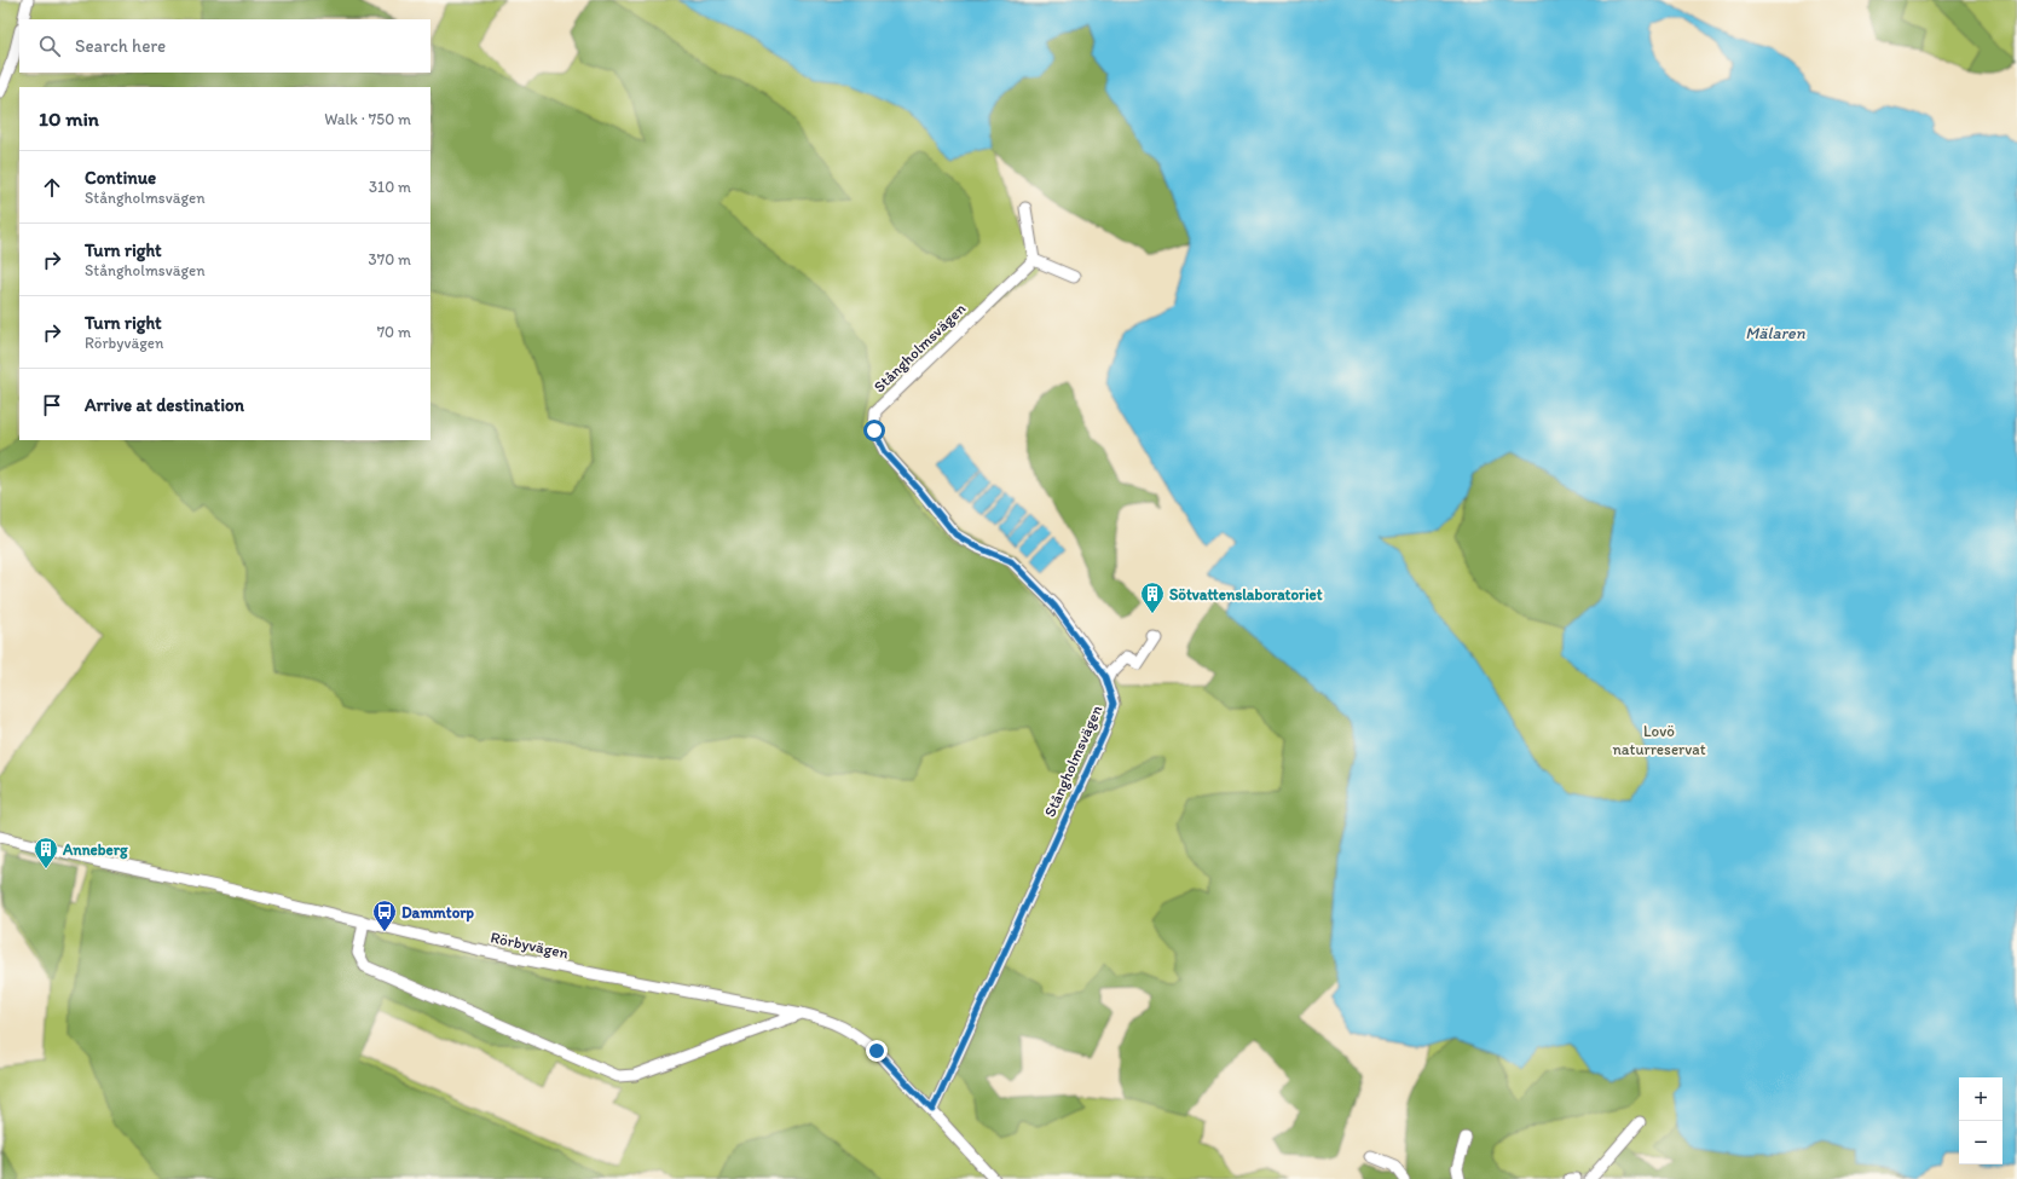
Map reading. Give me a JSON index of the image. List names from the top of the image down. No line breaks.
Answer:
{"streets":{"street":["Stångholmsvägen","Rörbyvägen"]},"crossings":[["Stångholmsvägen","Rörbyvägen"]],"water":["Mälaren"],"parks":["Lovö naturreservat"],"places":{"building":["Sötvattenslaboratoriet","Anneberg"],"bus stop":["Dammtorp"]},"page":{"search":"Search here","heading":["10 min","Walk · 750 m"],"list":[["Continue","Stångholmsvägen","310 m"],["Turn right","Stångholmsvägen","370 m"],["Turn right","Rörbyvägen","70 m"],"Arrive at destination"],"map_buttons":["+","−"]}}
